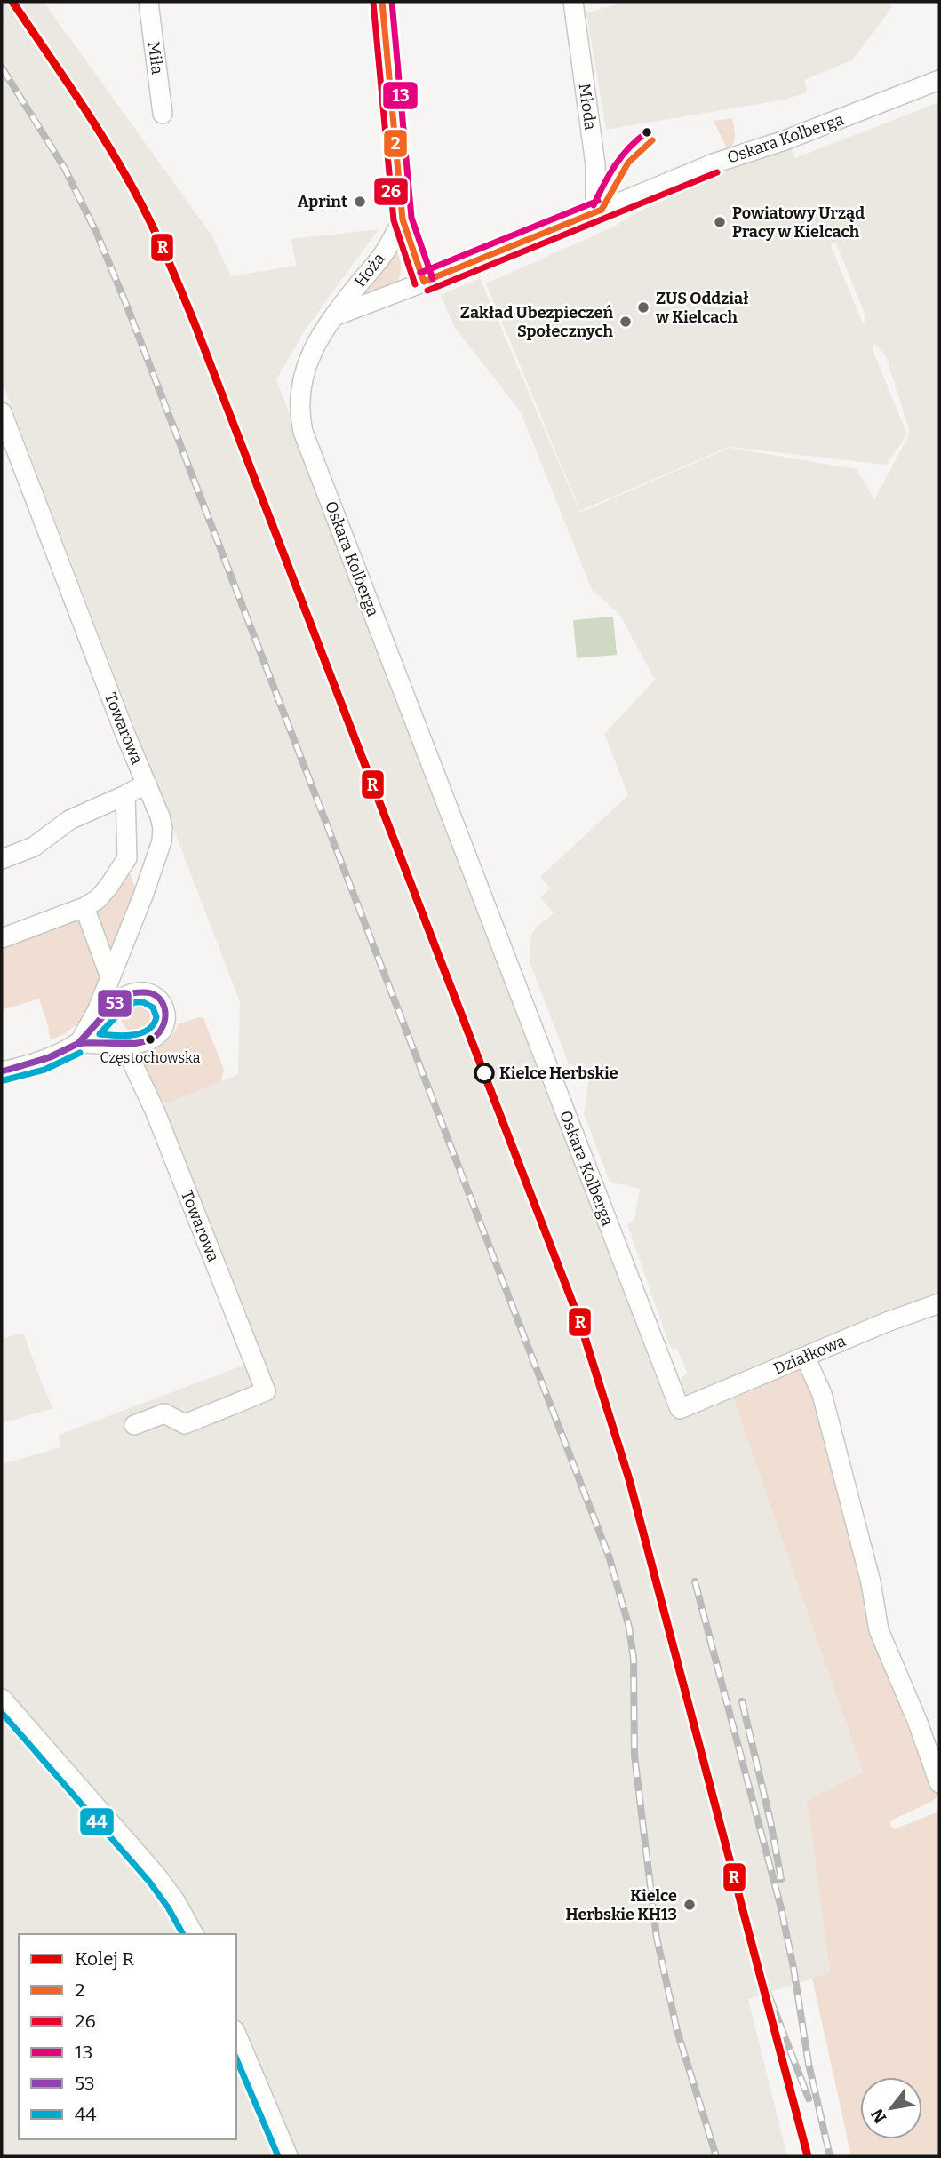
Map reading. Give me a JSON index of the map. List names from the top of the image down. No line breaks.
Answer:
{"streets":{"street":["Miła","Młoda","Oskara Kolberga","Hoża","Towarowa","Działkowa"]},"crossings":[["Młoda","Oskara Kolberga"],["Oskara Kolberga","Hoża"],["Oskara Kolberga","Działkowa"]],"places":["Aprint","Powiatowy Urząd Pracy w Kielcach","ZUS Oddział w Kielcach","Zakład Ubezpieczeń Społecznych","Częstochowska","Kielce Herbskie","Kielce Herbskie KH13"],"lines":["rail line R","transit line 2","transit line 13","transit line 26","transit line 53","transit line 44"],"legend":["Kolej R","2","26","13","53","44"],"north":"bottom left"}
